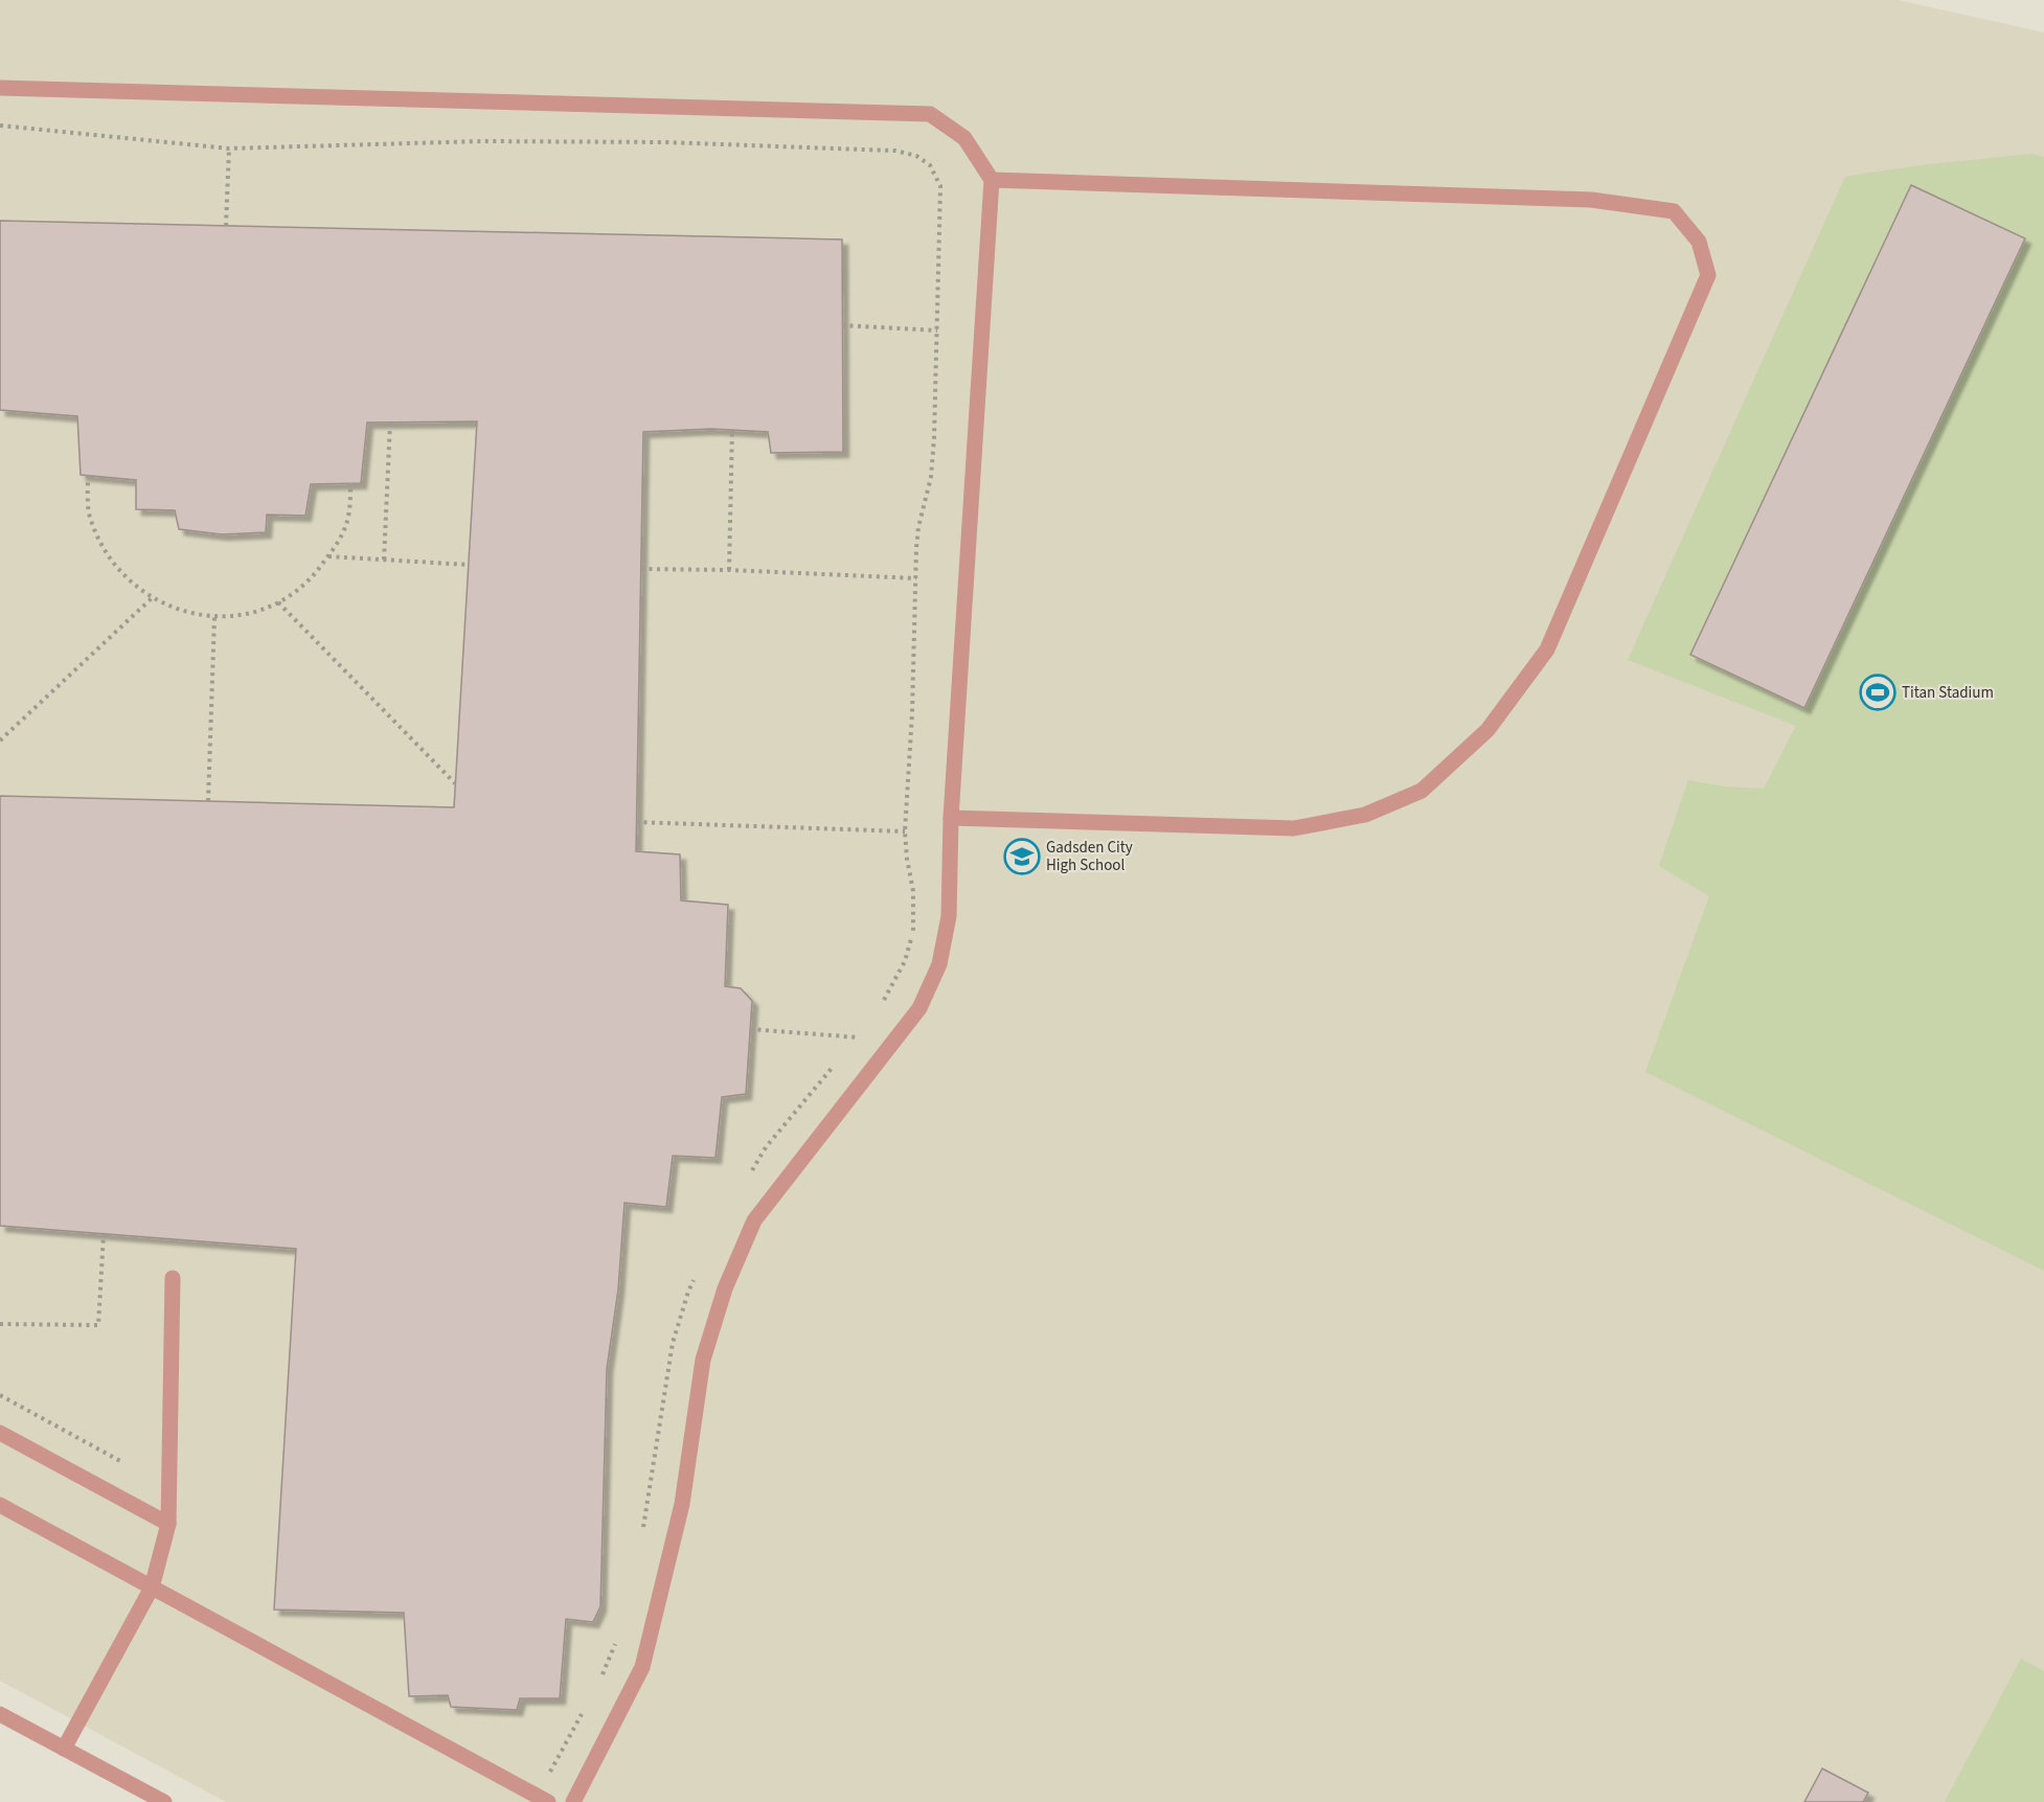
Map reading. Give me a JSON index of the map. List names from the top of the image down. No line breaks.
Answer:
{"places":{"sports":["Titan Stadium"],"school or university":["Gadsden City High School"]}}
